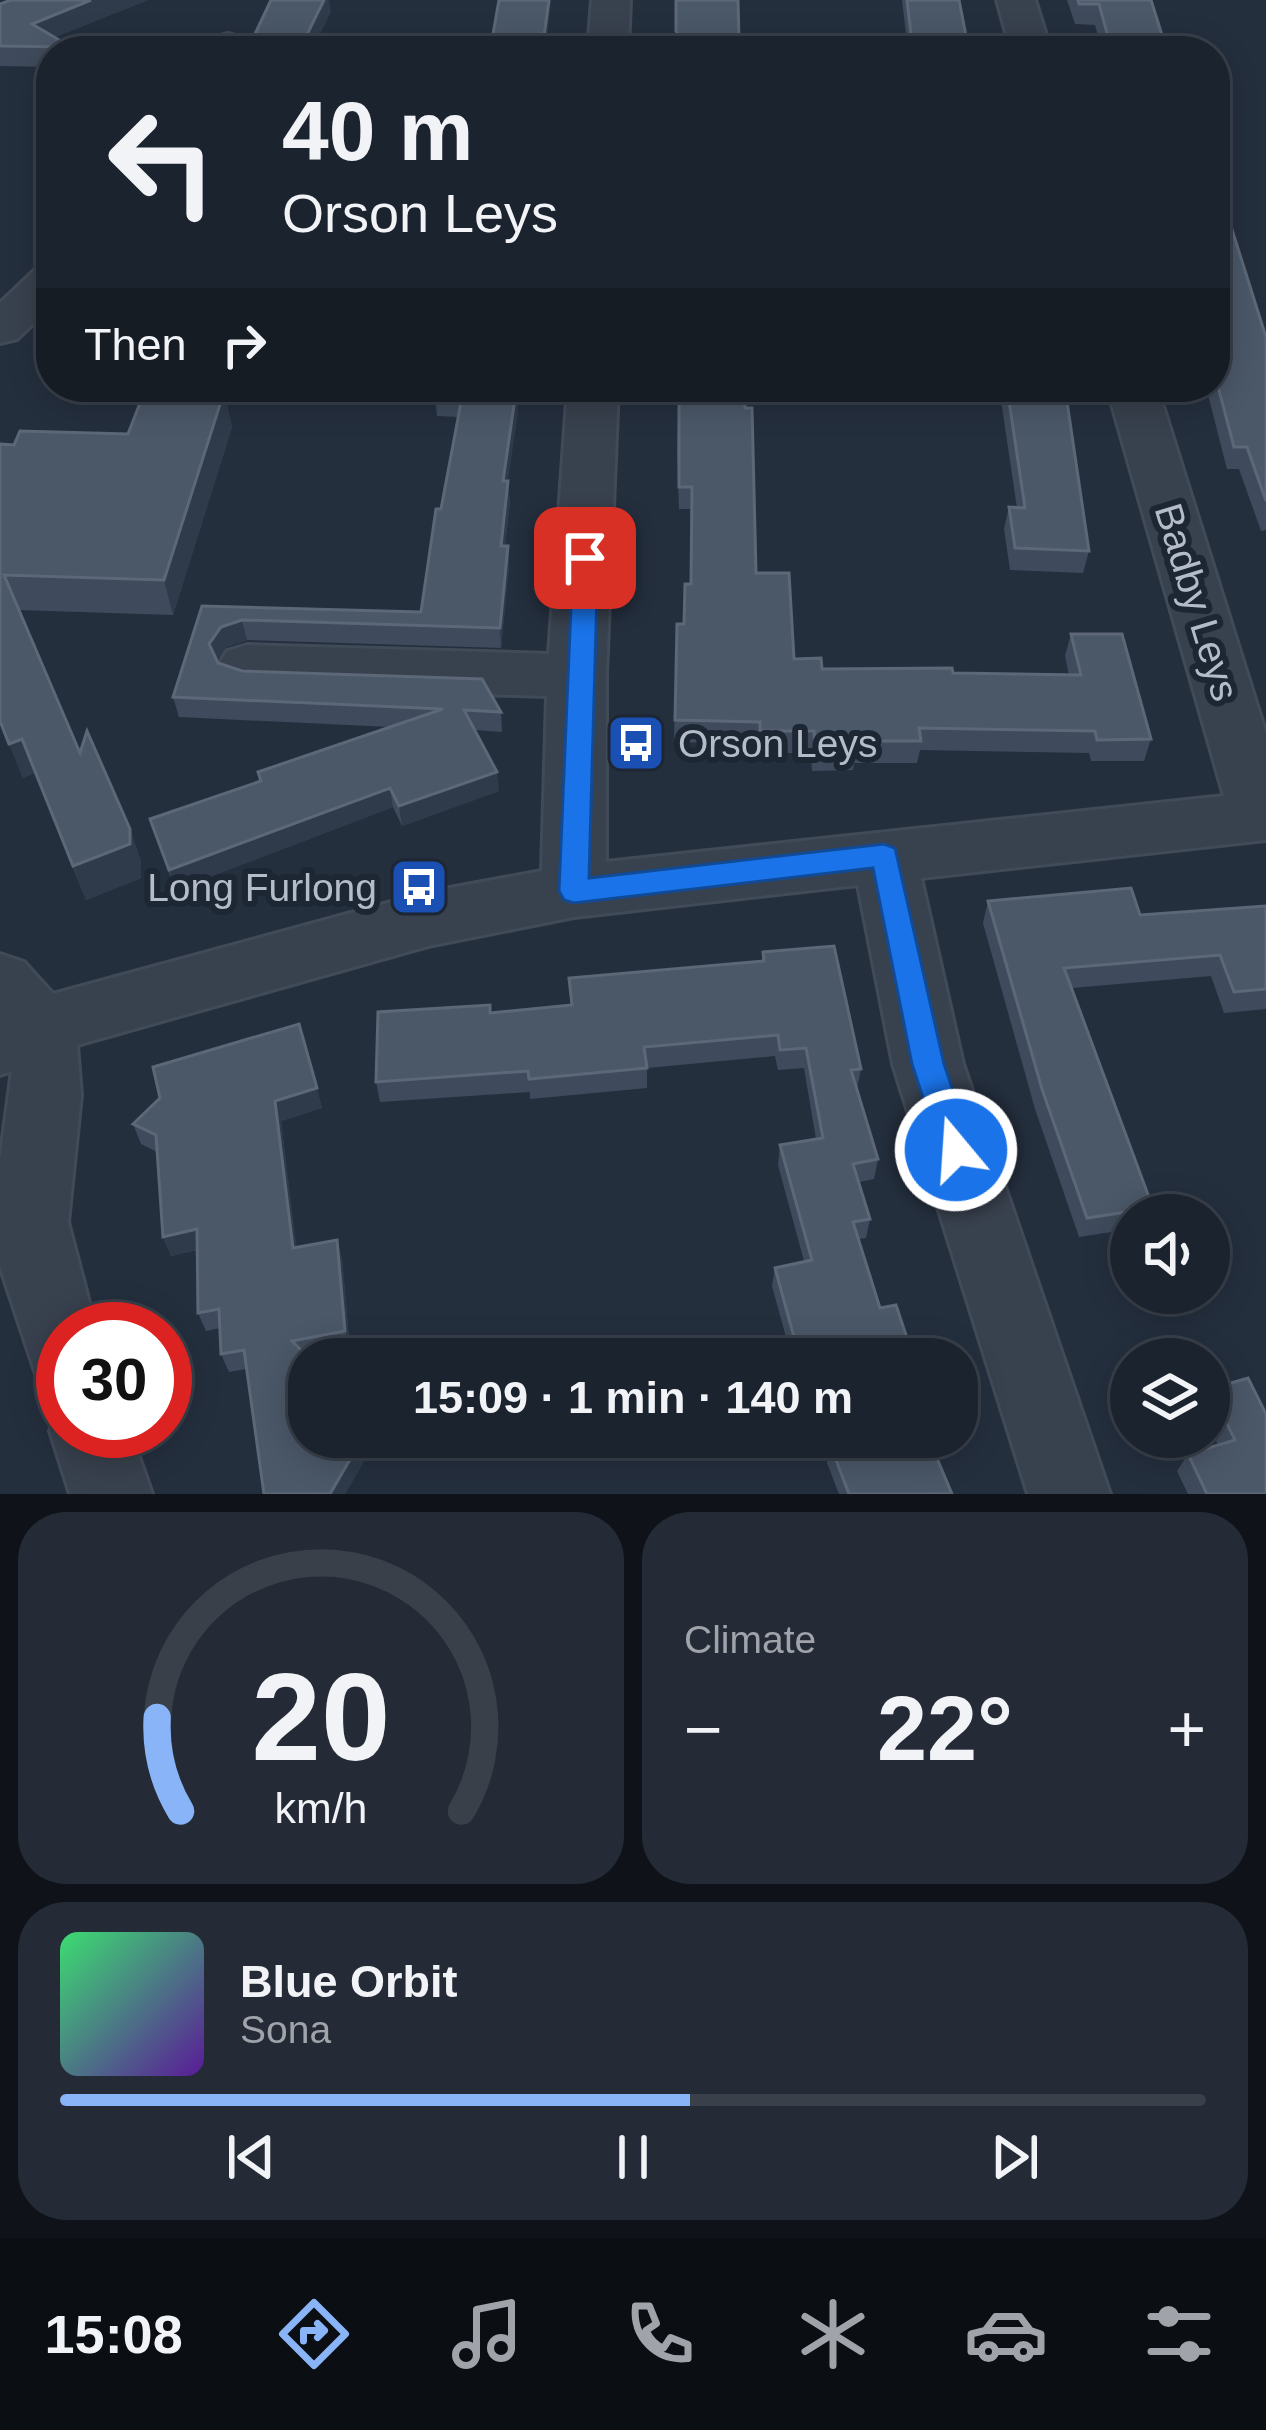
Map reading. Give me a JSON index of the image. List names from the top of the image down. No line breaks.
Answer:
{"streets":{"street":["Badby Leys"]},"places":{"bus stop":["Orson Leys","Long Furlong"]},"page":{"turn":["40 m","Orson Leys"],"then":"Then","limit":"30","trip":"15:09 · 1 min · 140 m","tile":"Climate","heat":["−","22°","+"],"song":["Blue Orbit","Sona"],"tabs":"15:08","gauge":["20","km/h"]}}
